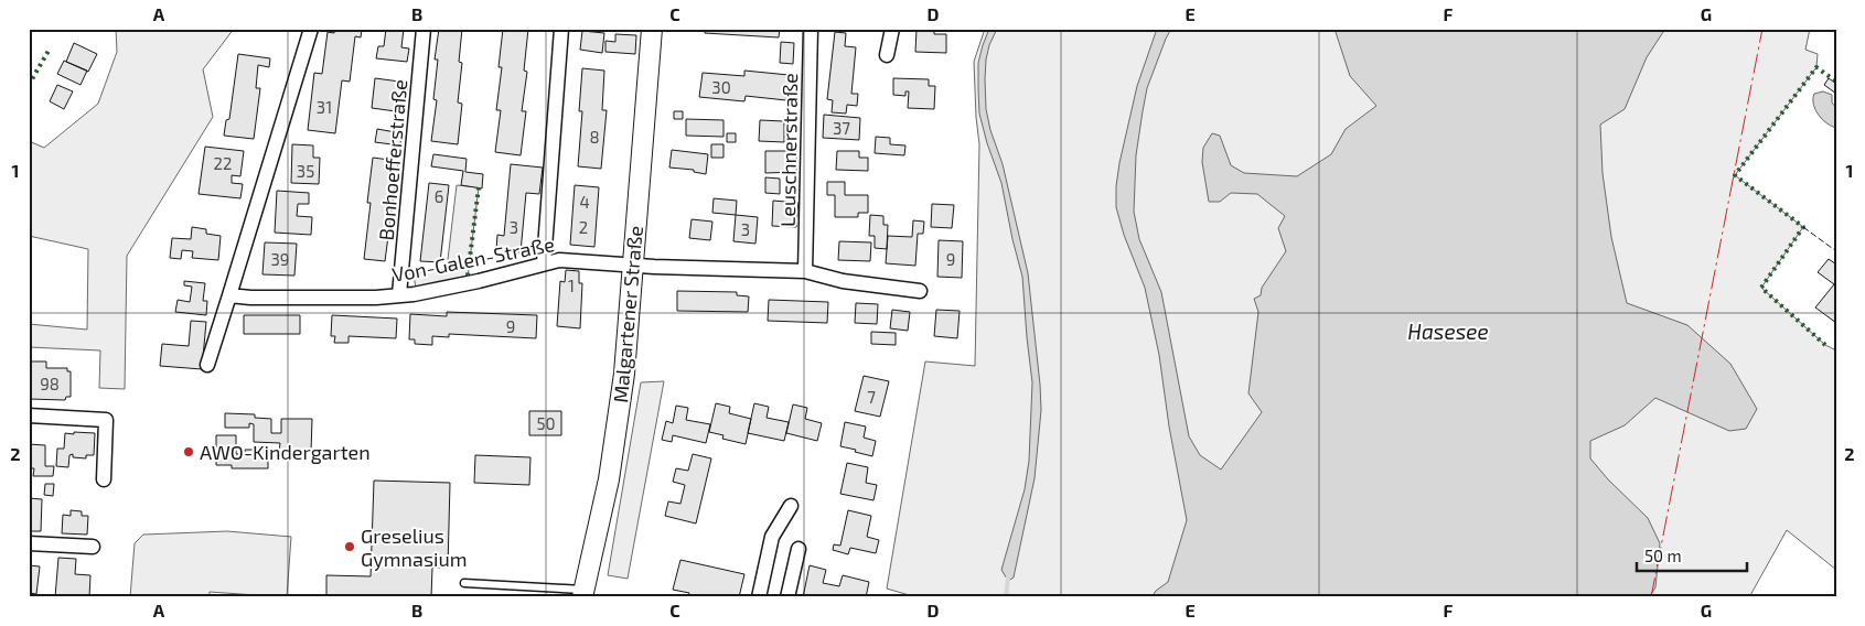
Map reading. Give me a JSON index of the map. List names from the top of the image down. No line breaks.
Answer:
{"streets":{"street":["Leuschnerstraße","Bonhoefferstraße","Von-Galen-Straße","Malgartener Straße"]},"crossings":[["Leuschnerstraße","Von-Galen-Straße"],["Bonhoefferstraße","Von-Galen-Straße"],["Von-Galen-Straße","Malgartener Straße"]],"water":["Hasesee"],"places":["AWO-Kindergarten","Greselius Gymnasium"],"house_numbers":["30","31","37","8","22","35","6","4","3","2","3","39","9","1","9","98","7","50"],"scale_bar":"50 m","grid":{"columns":["A","B","C","D","E","F","G"],"rows":["1","2"]}}
